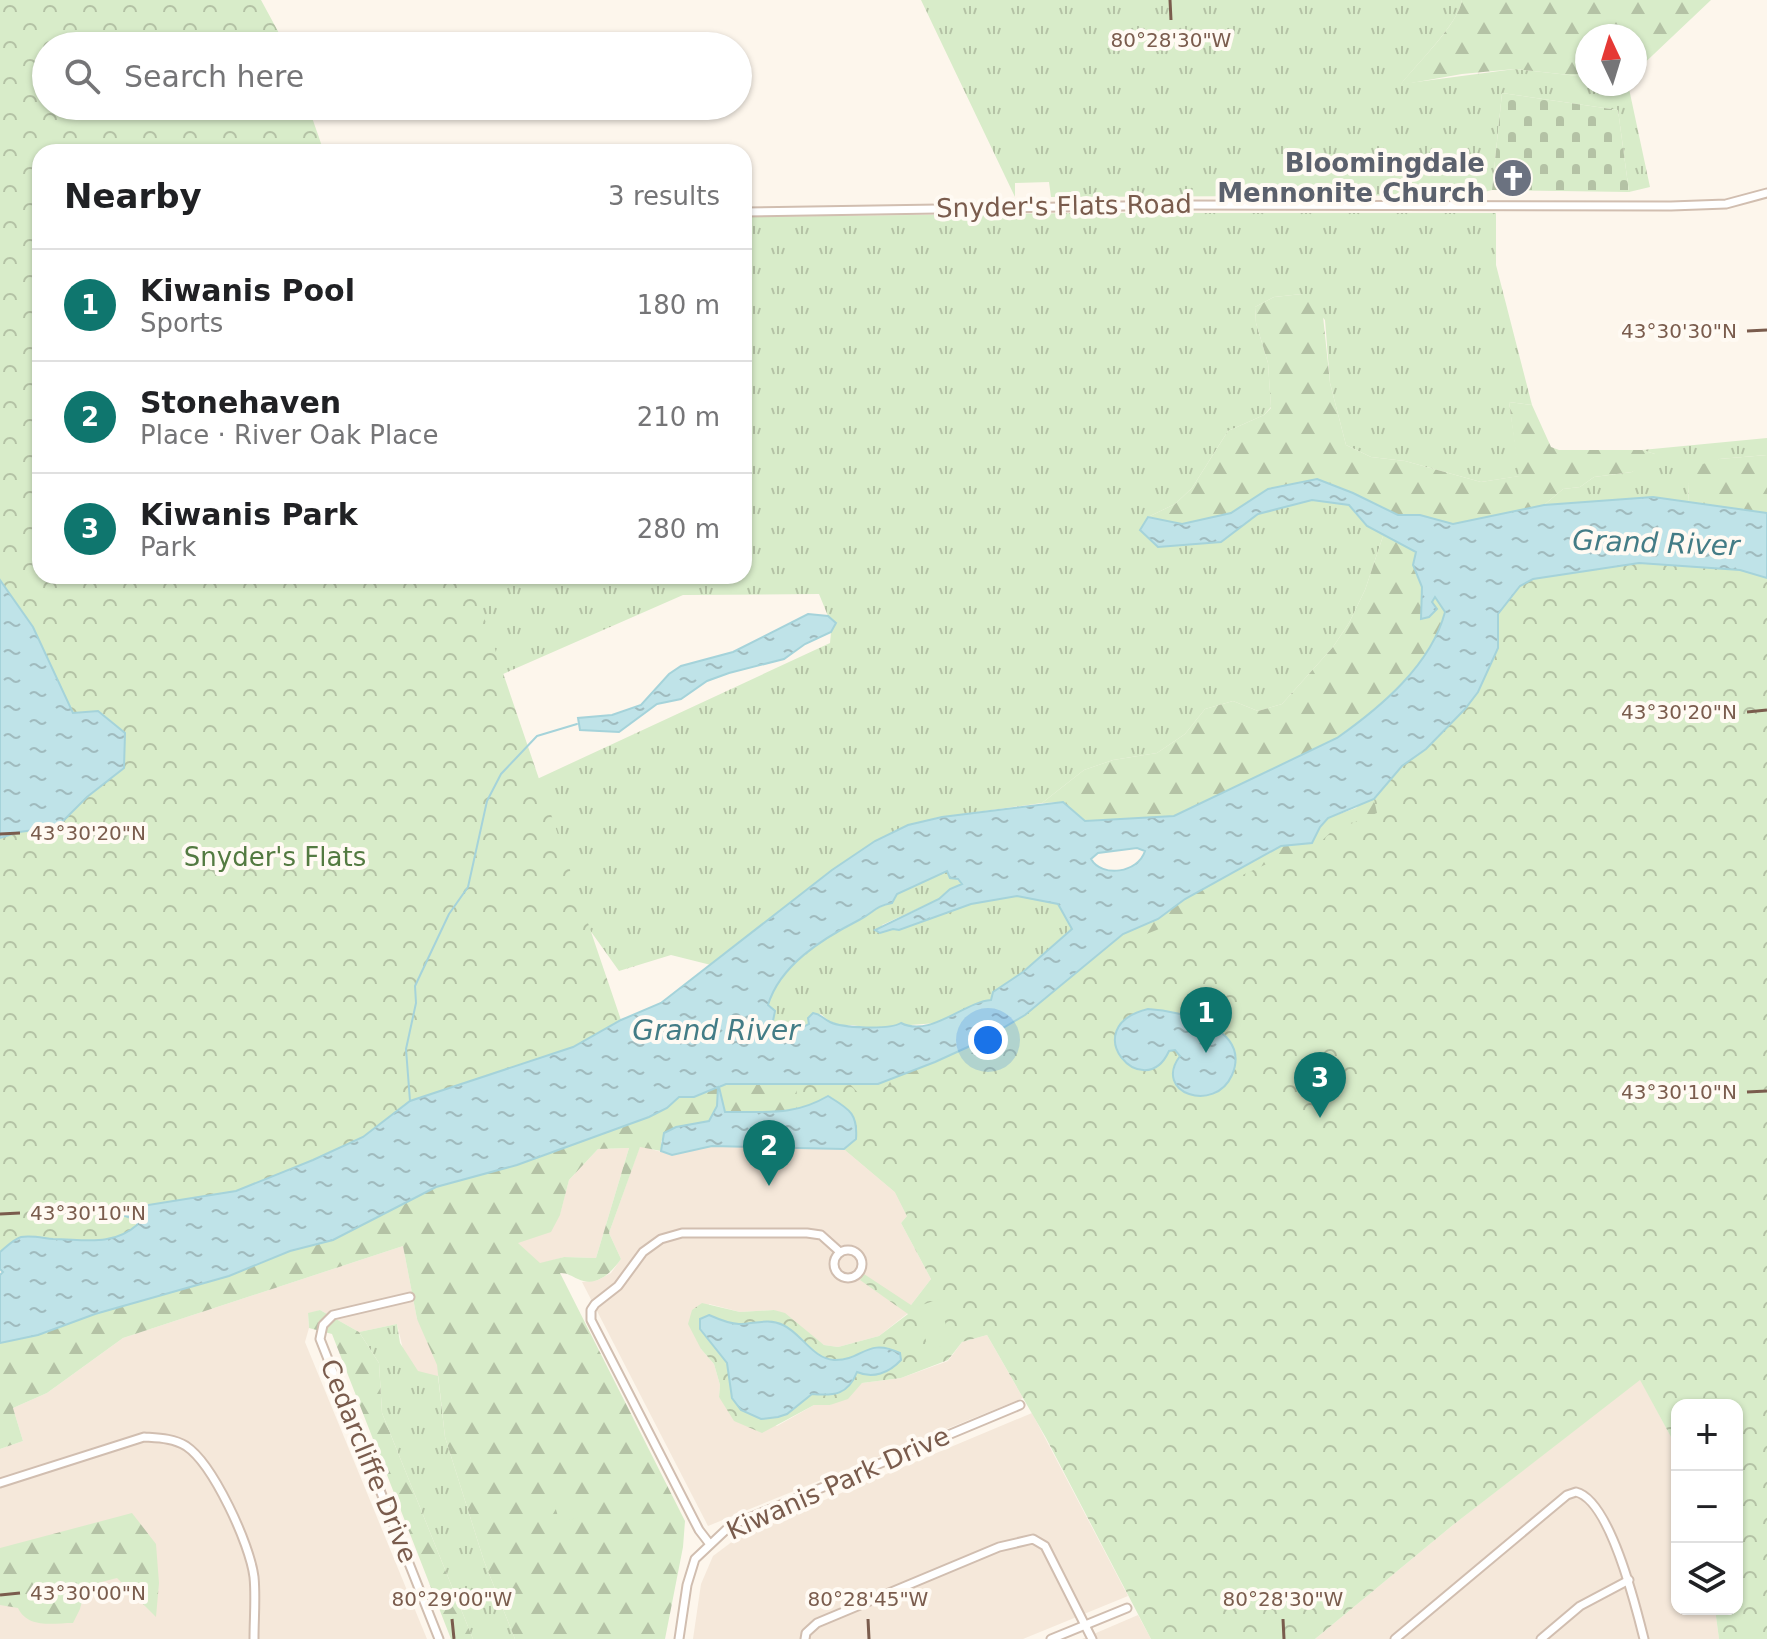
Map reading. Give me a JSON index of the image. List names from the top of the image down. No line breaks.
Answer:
{"streets":{"street":["Snyder's Flats Road","Cedarcliffe Drive","Kiwanis Park Drive"]},"water":["Grand River"],"parks":["Snyder's Flats"],"places":{"church":["Bloomingdale Mennonite Church"]},"north":"top","page":{"search":"Search here","heading":["Nearby","3 results"],"list":[{"mark":"1","name":"Kiwanis Pool","note":"Sports","value":"180 m"},{"mark":"2","name":"Stonehaven","note":"Place · River Oak Place","value":"210 m"},{"mark":"3","name":"Kiwanis Park","note":"Park","value":"280 m"}],"pins":["1","3","2"],"map_buttons":["+","−"]},"coordinates":["80°28'30\"W","43°30'30\"N","43°30'20\"N","43°30'10\"N","43°30'00\"N","80°29'00\"W","80°28'45\"W"]}
